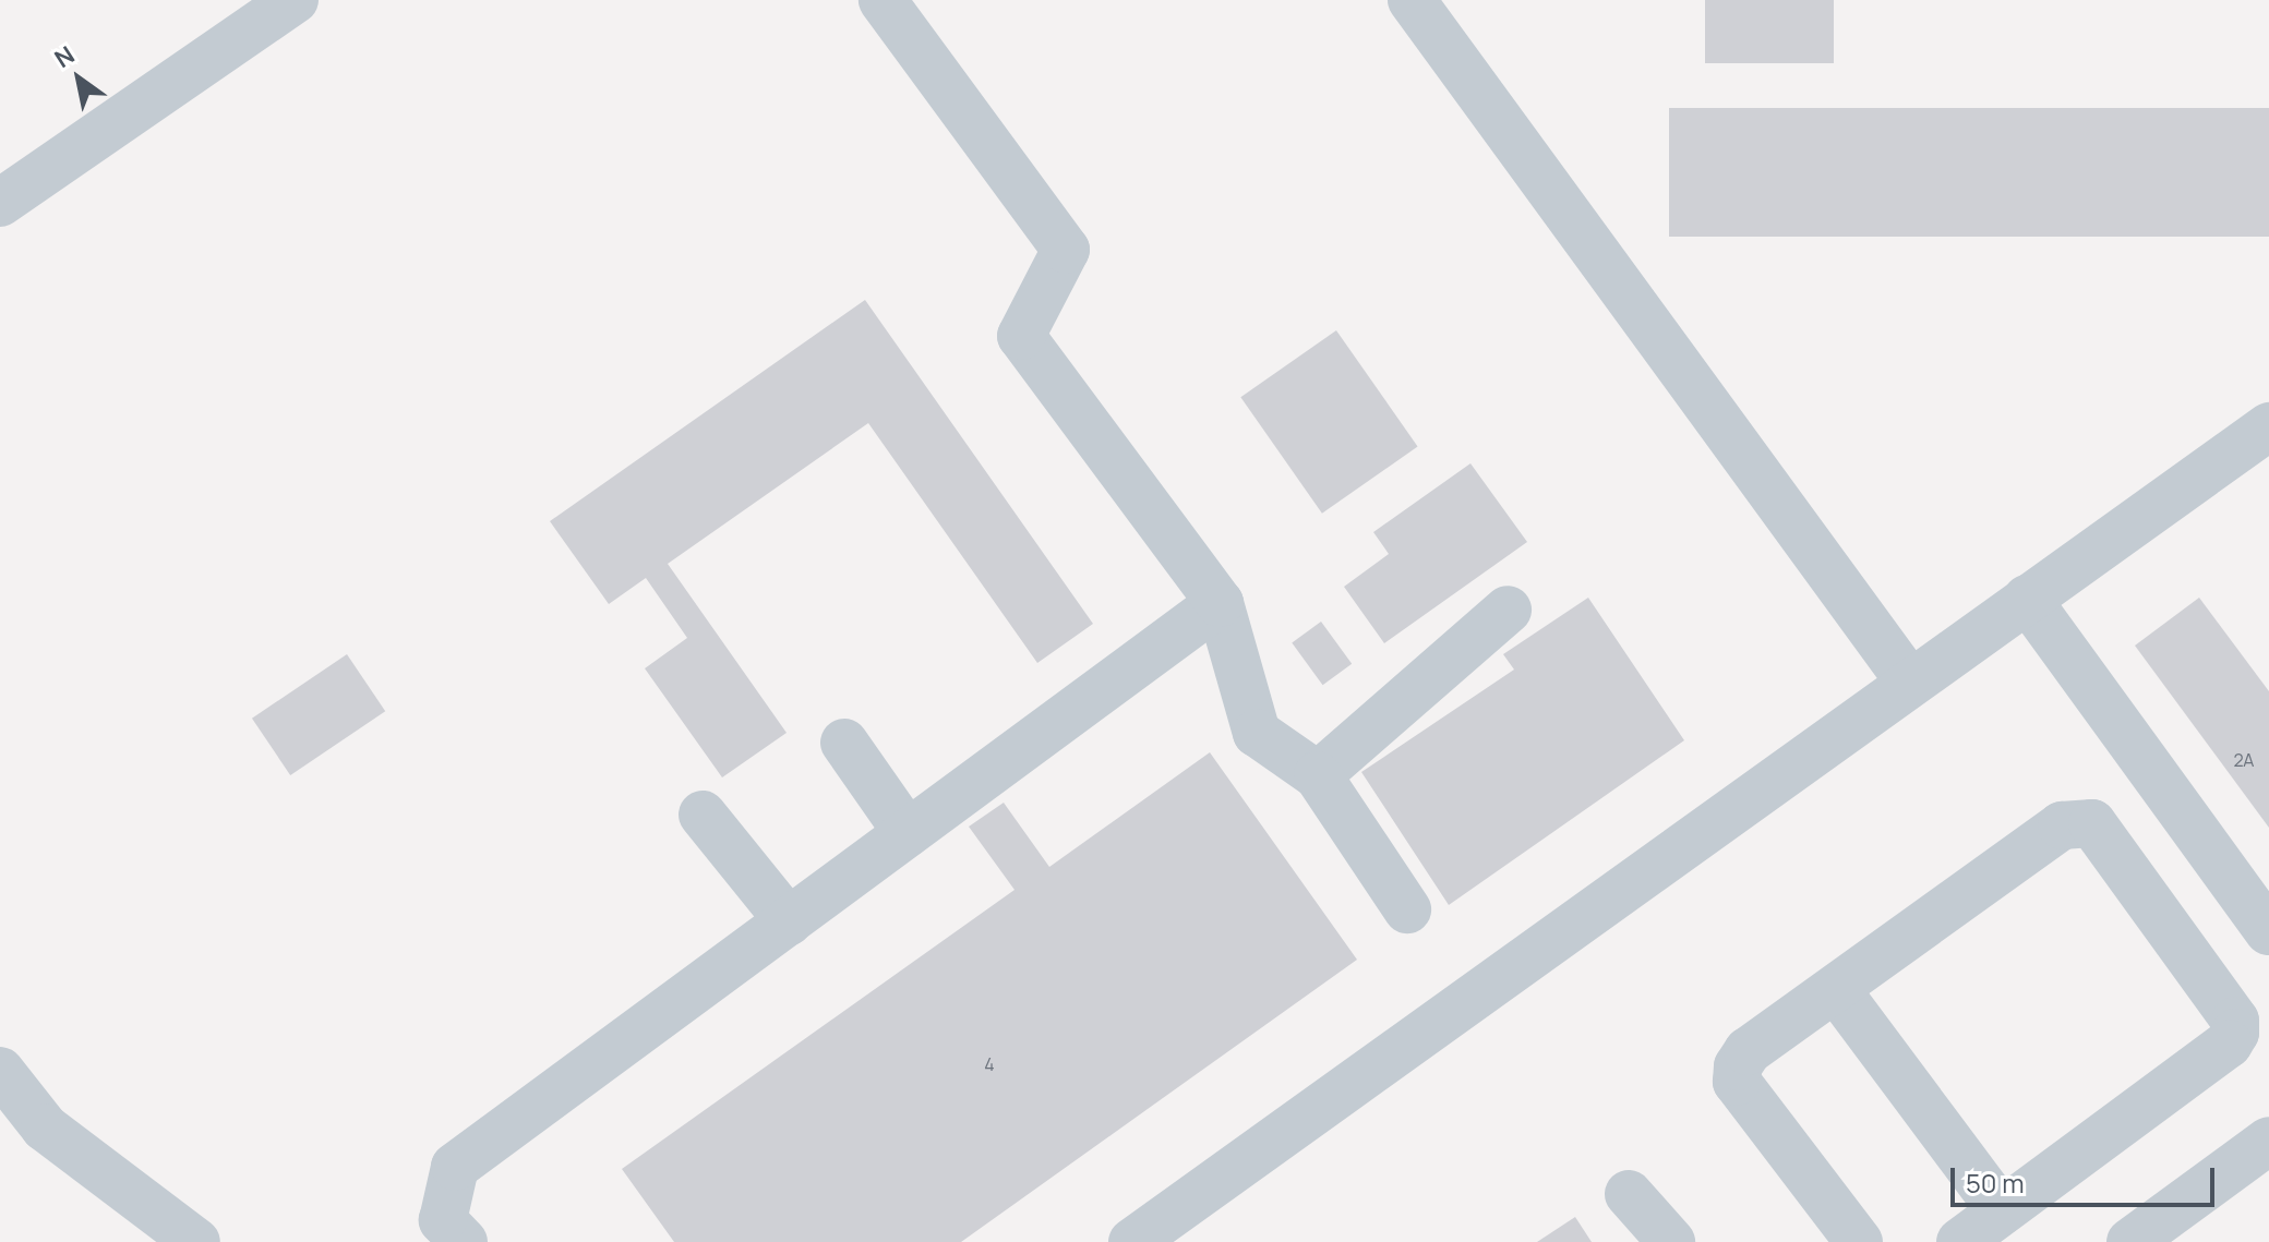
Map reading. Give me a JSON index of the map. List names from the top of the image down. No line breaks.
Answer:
{"house_numbers":["2А","4"],"scale_bar":"50 m","north":"top left"}
